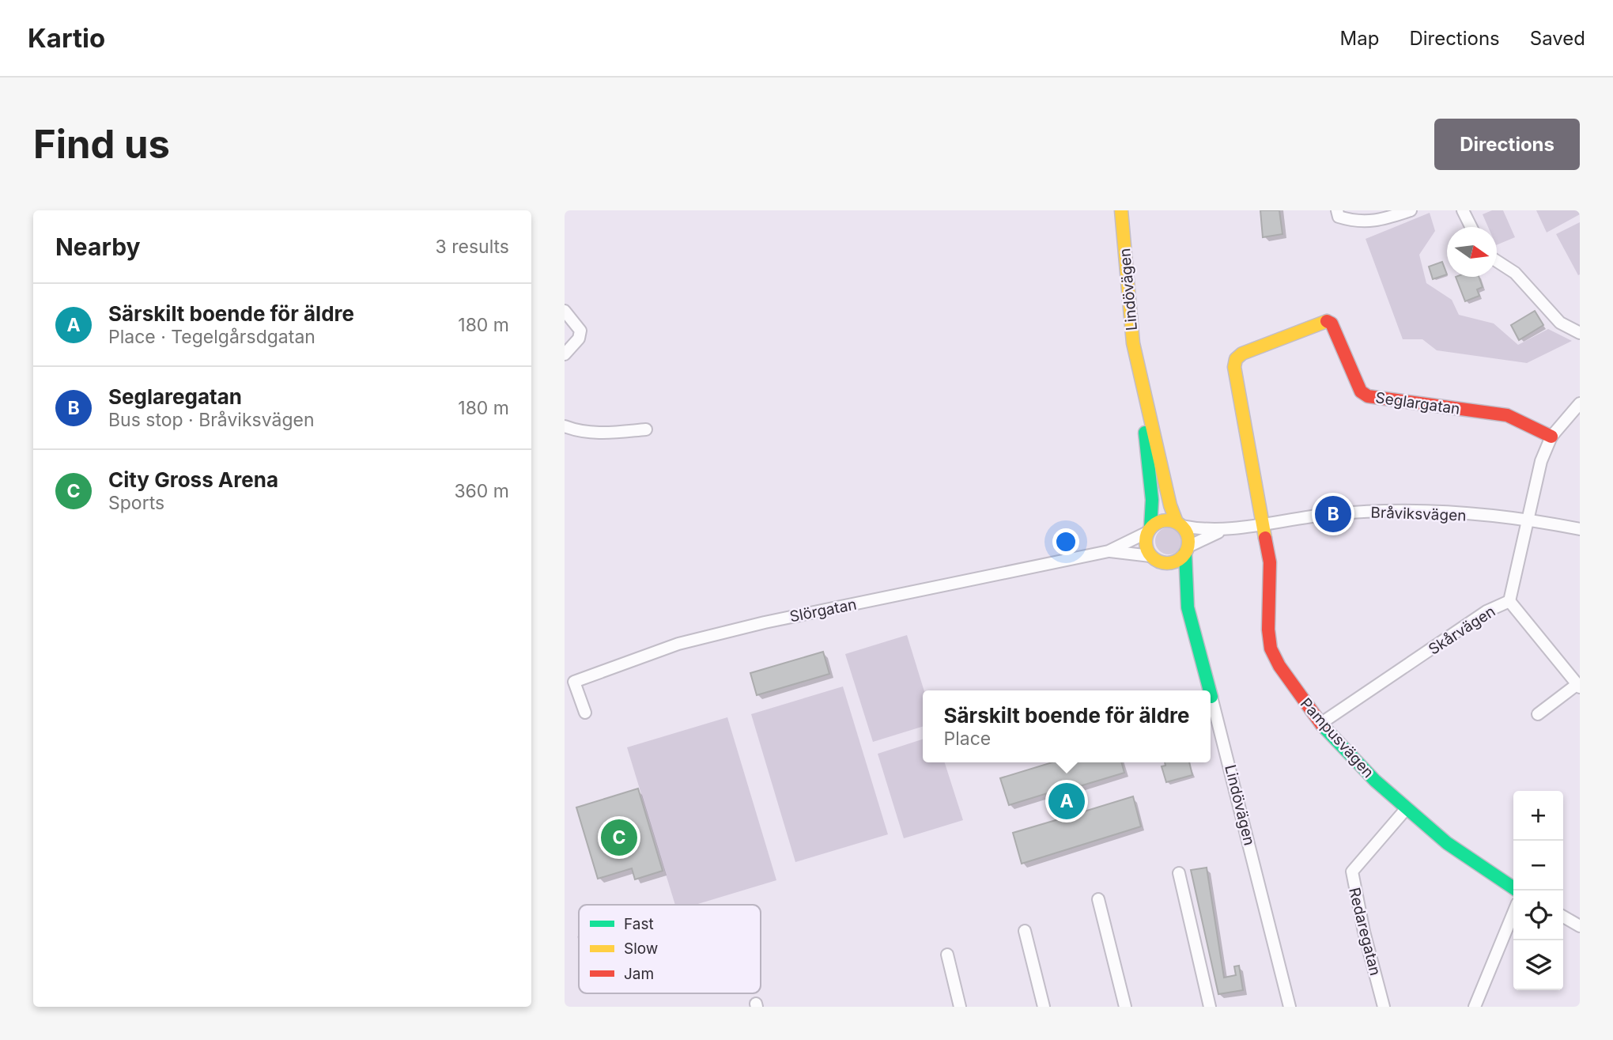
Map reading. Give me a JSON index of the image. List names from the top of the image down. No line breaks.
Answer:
{"streets":{"street":["Lindövägen","Seglargatan","Bråviksvägen","Slörgatan","Skårvägen","Pampusvägen","Redaregatan"]},"crossings":[["Lindövägen","Bråviksvägen"],["Lindövägen","Slörgatan"],["Seglargatan","Bråviksvägen"],["Seglargatan","Skårvägen"],["Seglargatan","Pampusvägen"],["Bråviksvägen","Slörgatan"],["Bråviksvägen","Skårvägen"],["Bråviksvägen","Pampusvägen"],["Skårvägen","Pampusvägen"],["Pampusvägen","Redaregatan"]],"legend":["Fast","Slow","Jam"],"north":"right","page":{"header":"Kartio","nav":["Map","Directions","Saved"],"buttons":"Directions","title":"Find us","heading":["Nearby","3 results"],"list":[{"mark":"A","name":"Särskilt boende för äldre","note":"Place · Tegelgårsdgatan","value":"180 m"},{"mark":"B","name":"Seglaregatan","note":"Bus stop · Bråviksvägen","value":"180 m"},{"mark":"C","name":"City Gross Arena","note":"Sports","value":"360 m"}],"pins":["B","A","C"],"popup":["Särskilt boende för äldre","Place"],"map_buttons":["+","−"]}}
